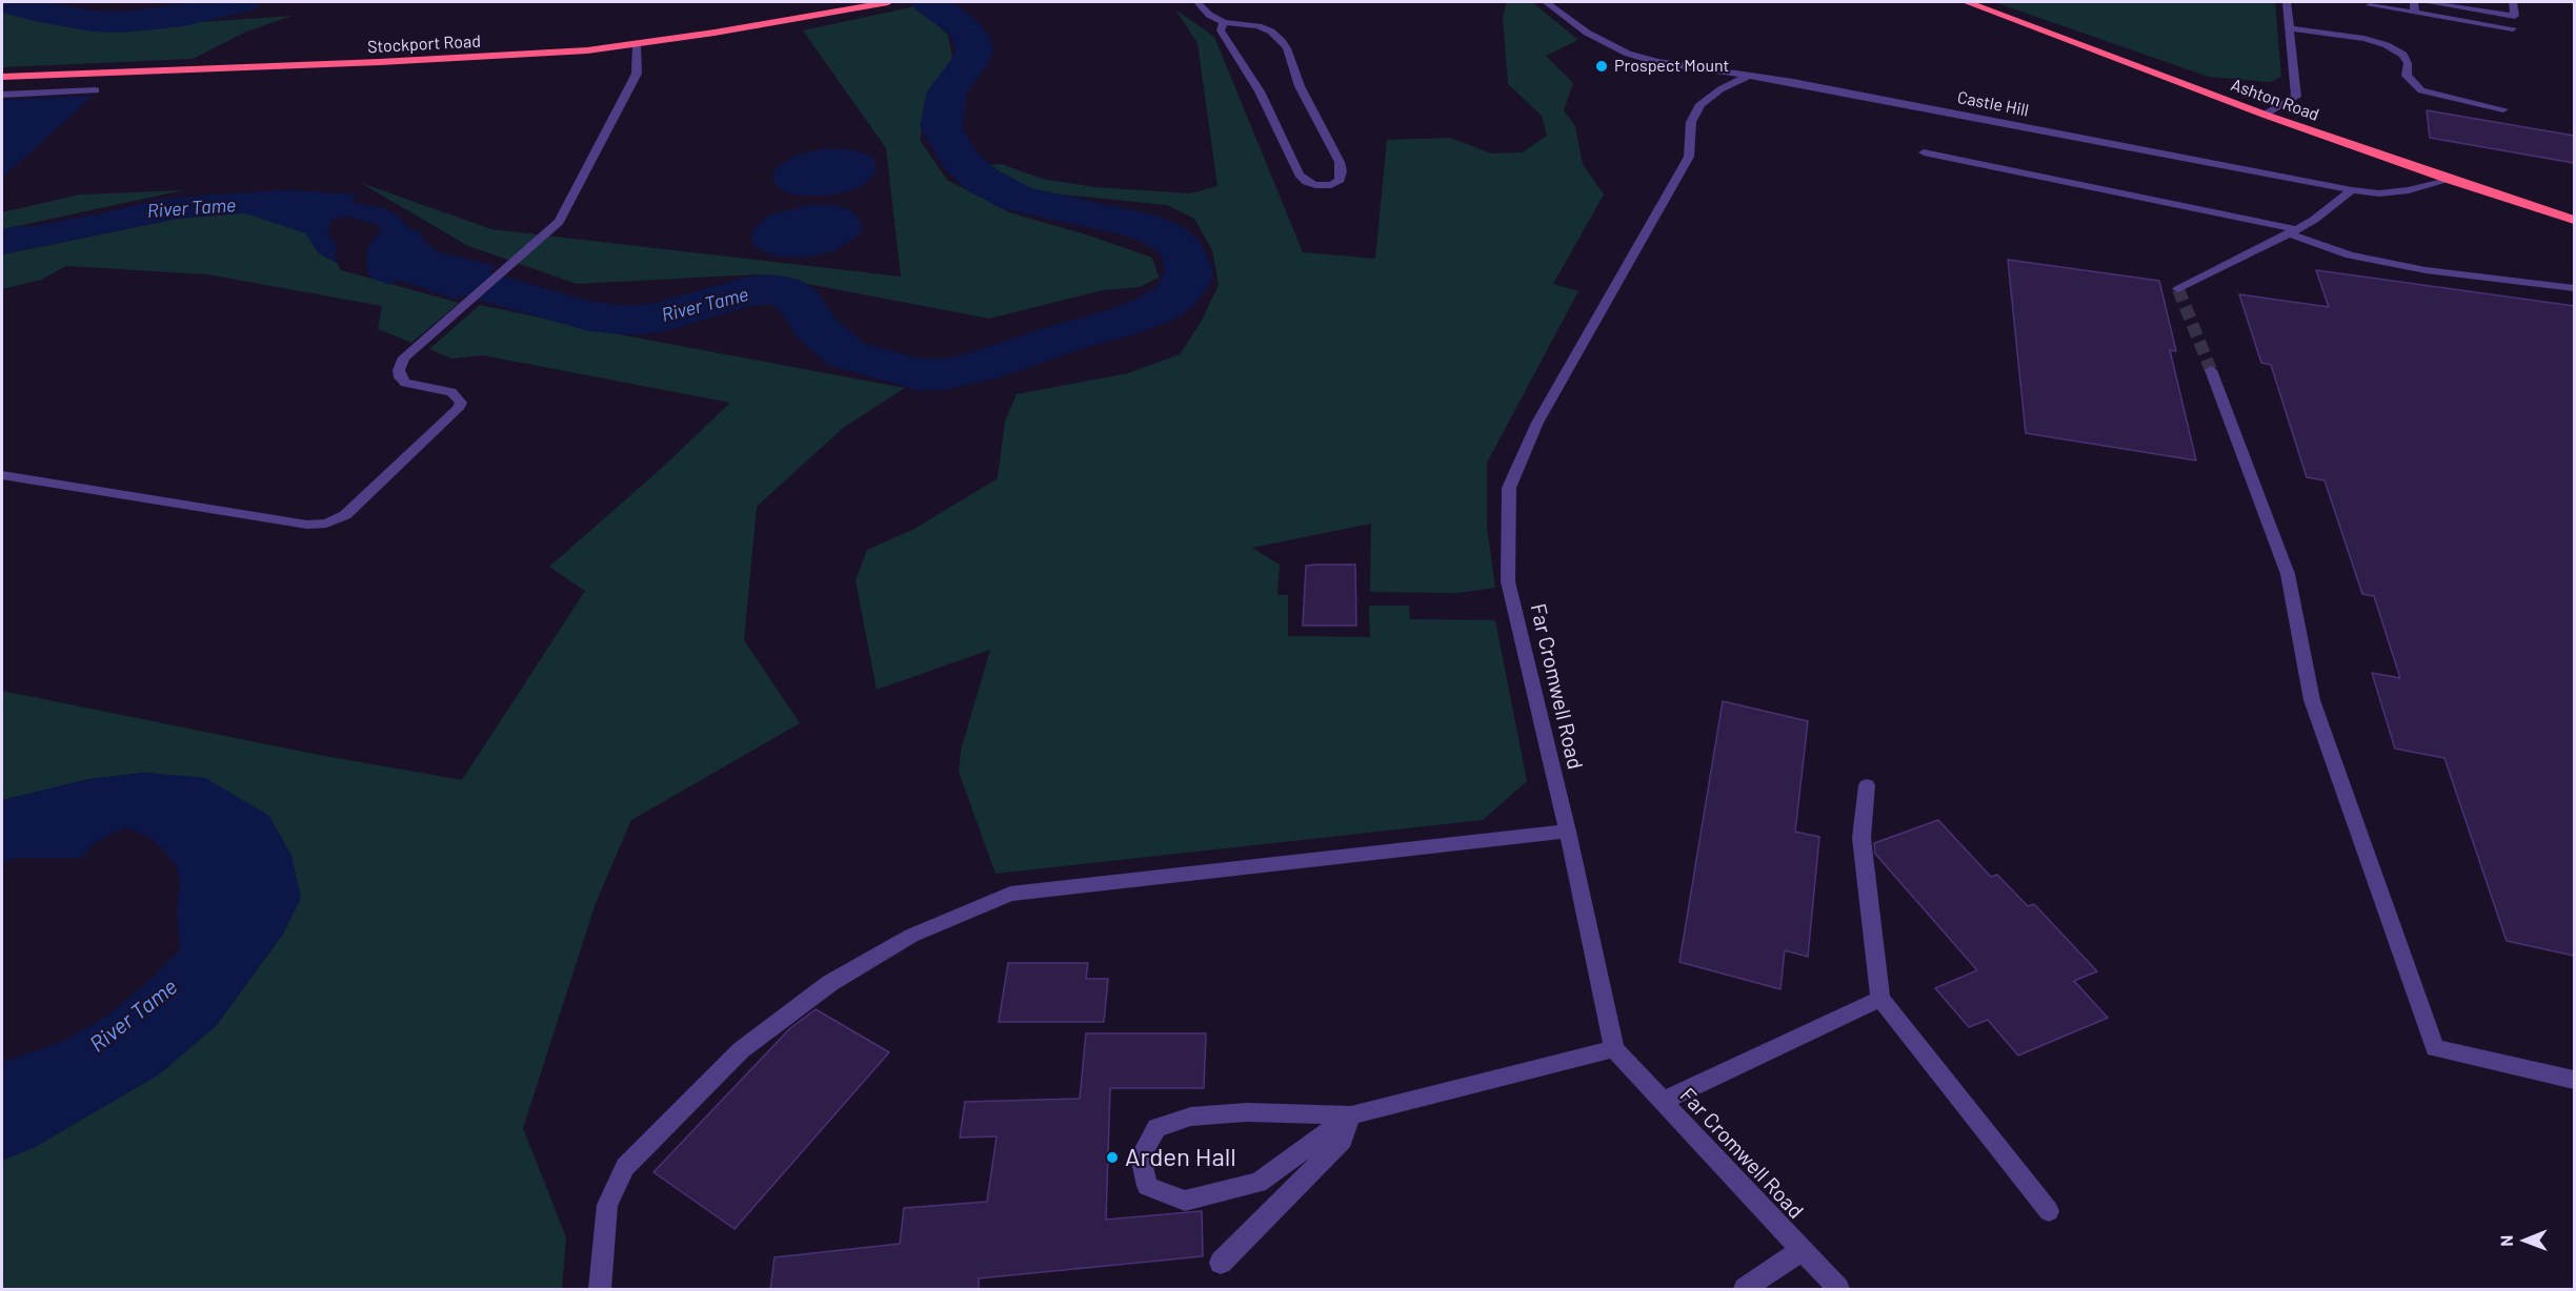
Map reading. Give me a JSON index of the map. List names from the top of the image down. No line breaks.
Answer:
{"streets":{"highway":["Stockport Road","Ashton Road"],"street":["Castle Hill","Far Cromwell Road"]},"crossings":[["Ashton Road","Castle Hill"],["Castle Hill","Far Cromwell Road"]],"water":["River Tame"],"places":["Prospect Mount","Arden Hall"],"north":"left"}
